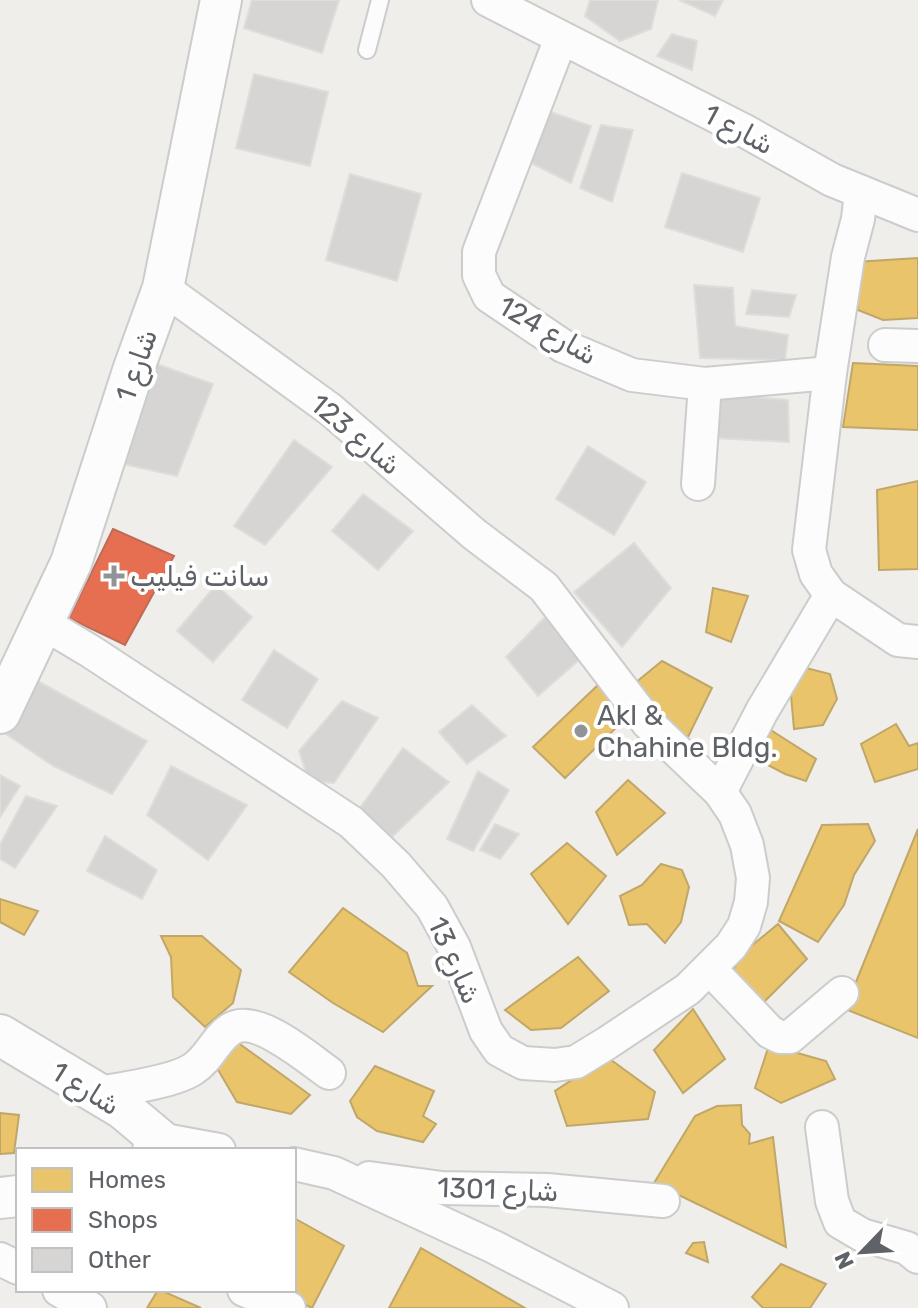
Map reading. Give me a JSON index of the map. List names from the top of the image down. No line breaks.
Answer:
{"streets":{"street":["شارع 1","شارع 124","شارع 123","شارع 13","شارع 1301"]},"crossings":[["شارع 1","شارع 124"],["شارع 1","شارع 123"],["شارع 1","شارع 13"],["شارع 123","شارع 13"]],"places":{"health":["سانت فيليب"],"other":["Akl & Chahine Bldg."]},"legend":["Homes","Shops","Other"],"north":"bottom left"}
